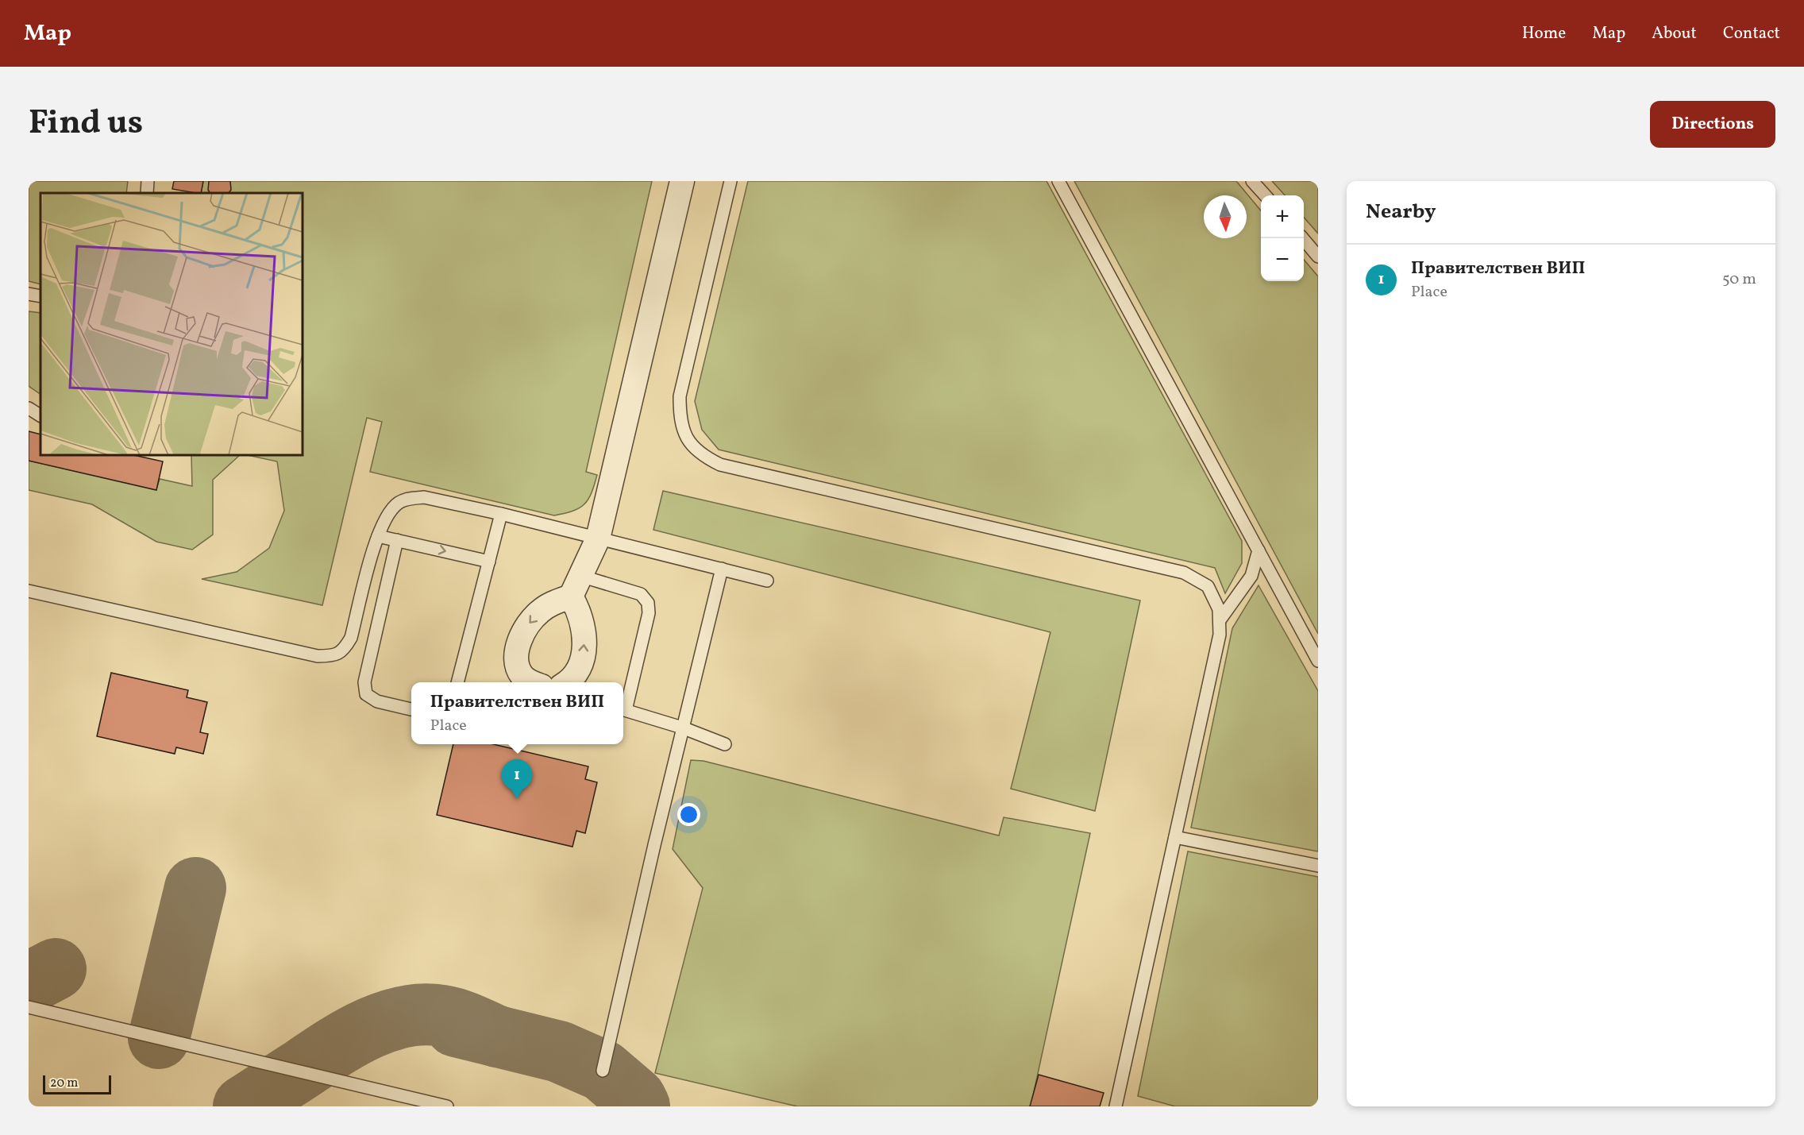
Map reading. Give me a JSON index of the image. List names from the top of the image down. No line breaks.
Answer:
{"scale_bar":"20 m","north":"bottom","page":{"header":"Map","nav":["Home","Map","About","Contact"],"title":"Find us","buttons":"Directions","heading":"Nearby","map_buttons":["+","−"],"list":[{"mark":"1","name":"Правителствен ВИП","note":"Place","value":"50 m"}],"popup":["Правителствен ВИП","Place"],"pins":"1","scale":"20 m"}}
